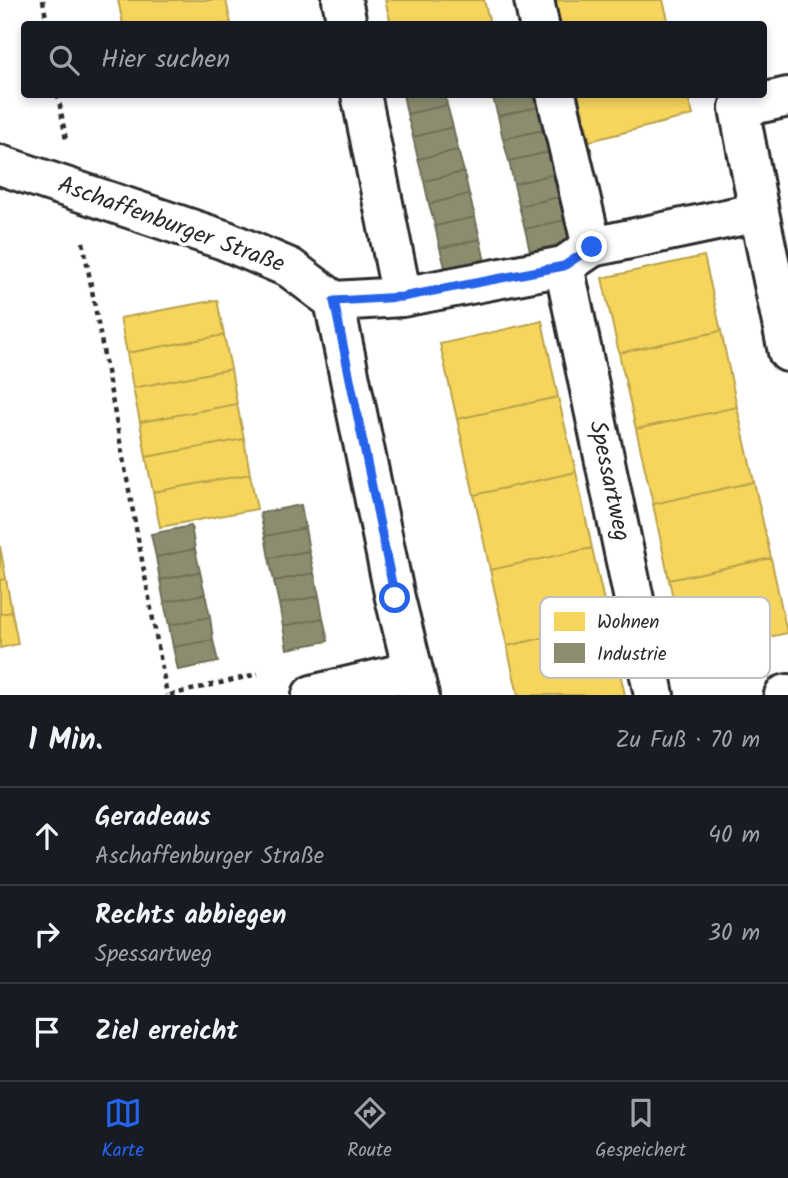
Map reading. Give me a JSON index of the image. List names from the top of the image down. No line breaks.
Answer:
{"streets":{"street":["Aschaffenburger Straße","Spessartweg"]},"legend":["Wohnen","Industrie"],"page":{"search":"Hier suchen","heading":["1 Min.","Zu Fuß · 70 m"],"list":[["Geradeaus","Aschaffenburger Straße","40 m"],["Rechts abbiegen","Spessartweg","30 m"],"Ziel erreicht"],"nav":["Karte","Route","Gespeichert"]}}
